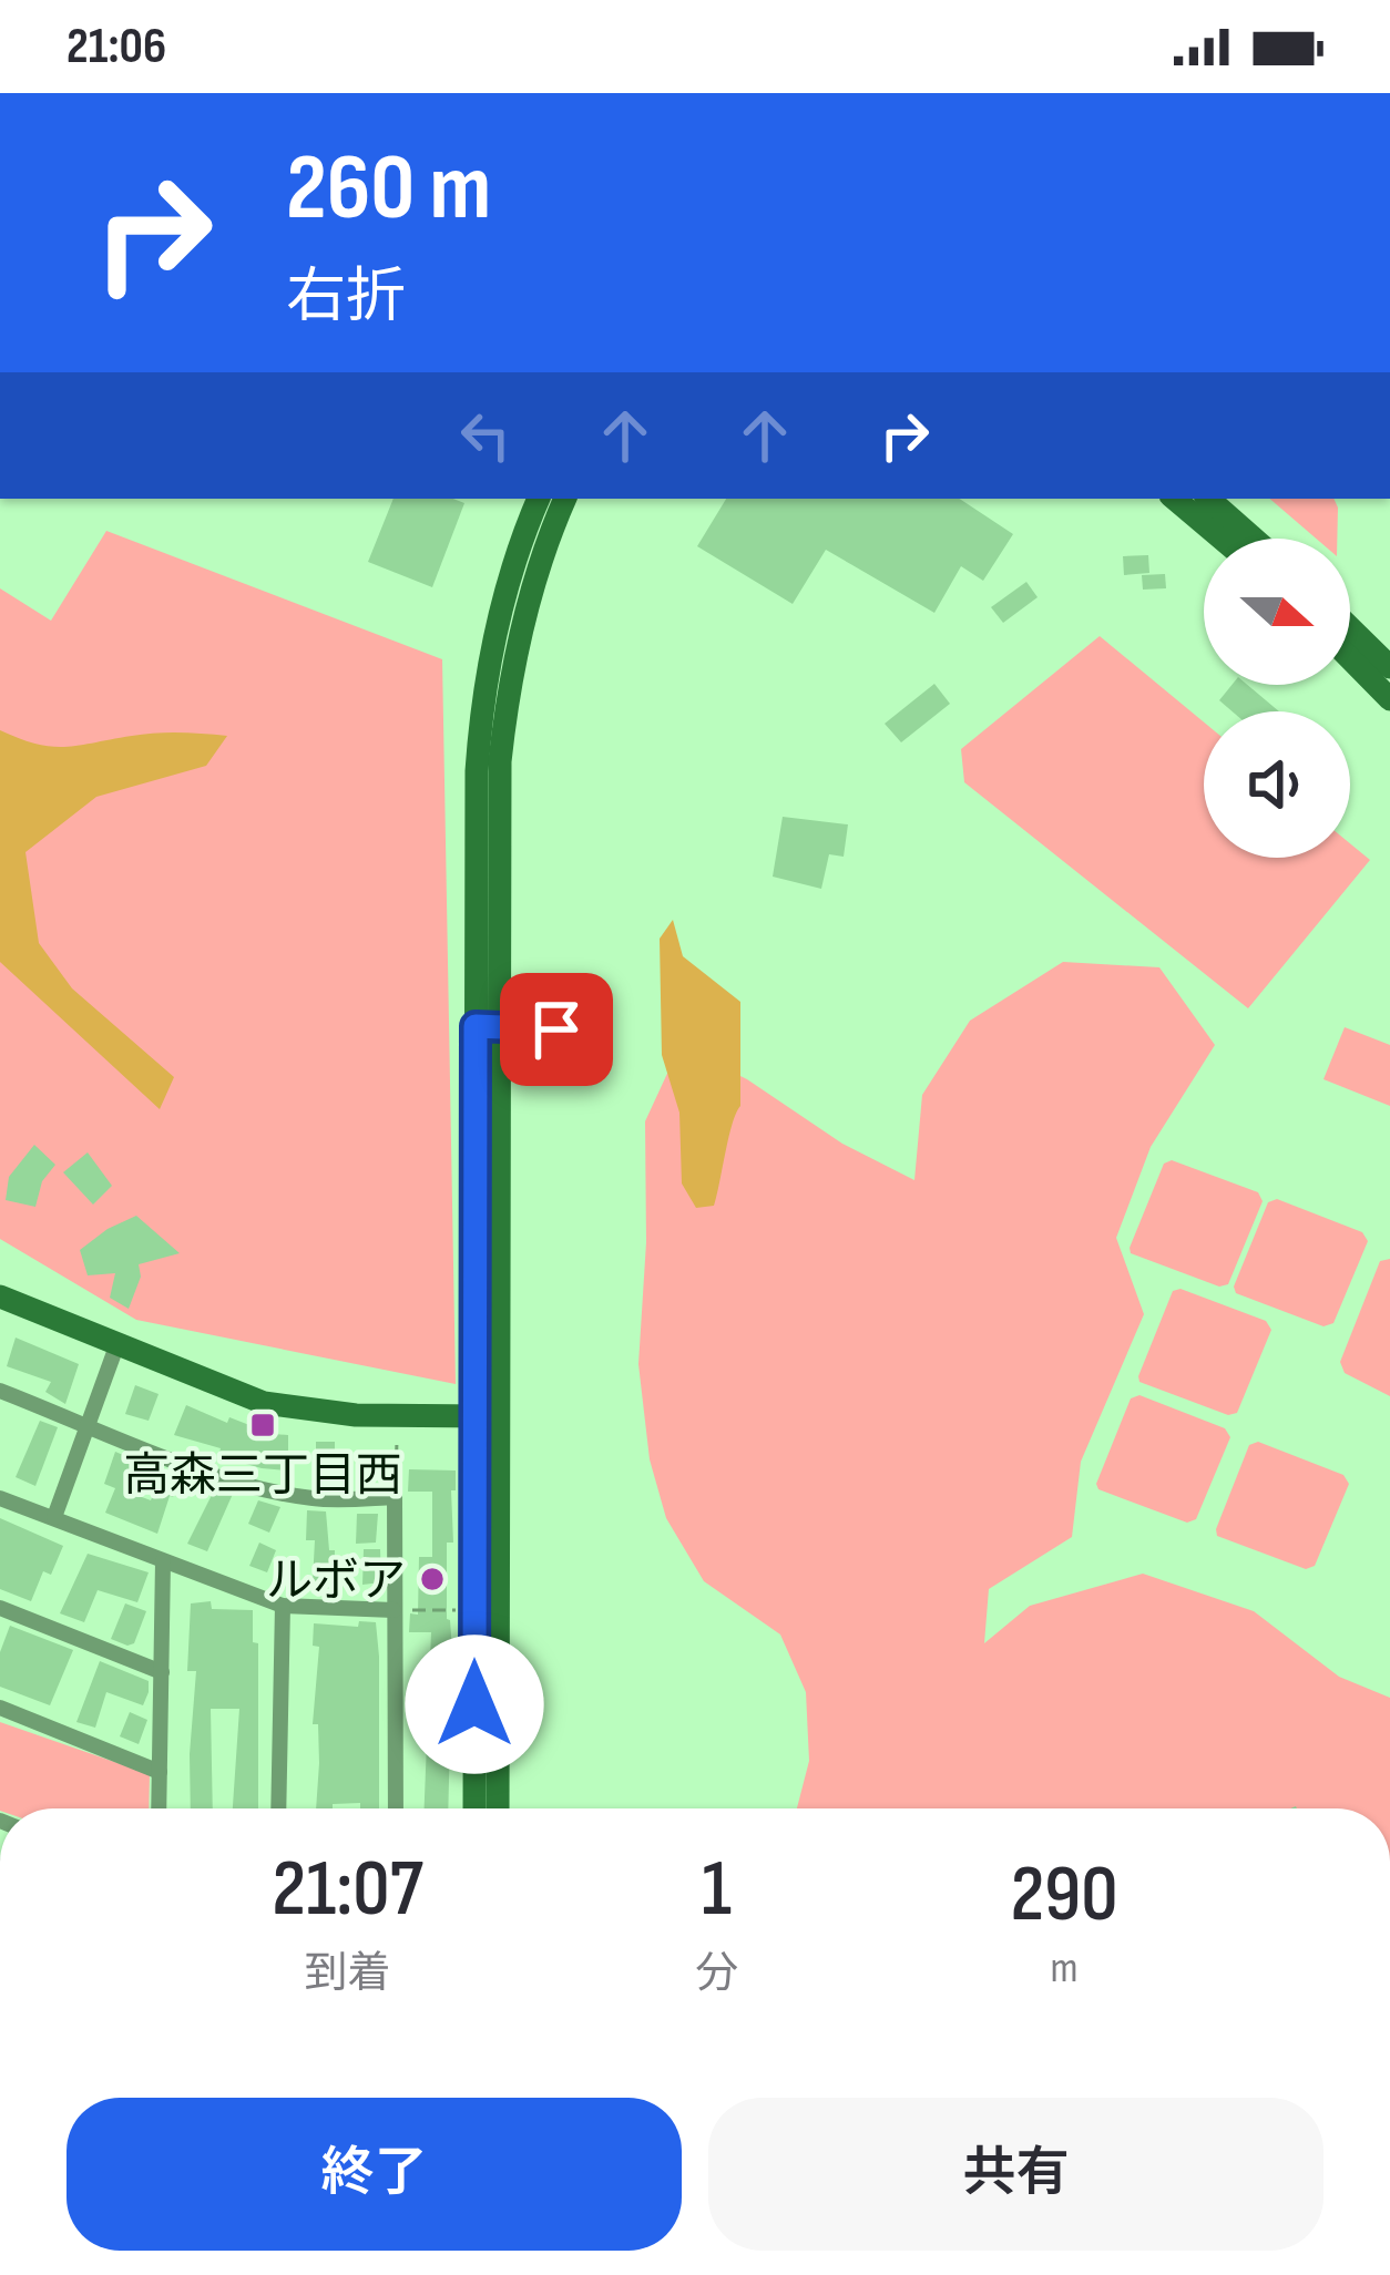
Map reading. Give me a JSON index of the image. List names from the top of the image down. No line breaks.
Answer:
{"places":{"transit":["高森三丁目西"],"other":["ルボア"]},"north":"right","page":{"status":"21:06","turn":["260 m","右折"],"eta":["21:07","到着","1","分","290","m"],"buttons":["終了","共有"]}}
